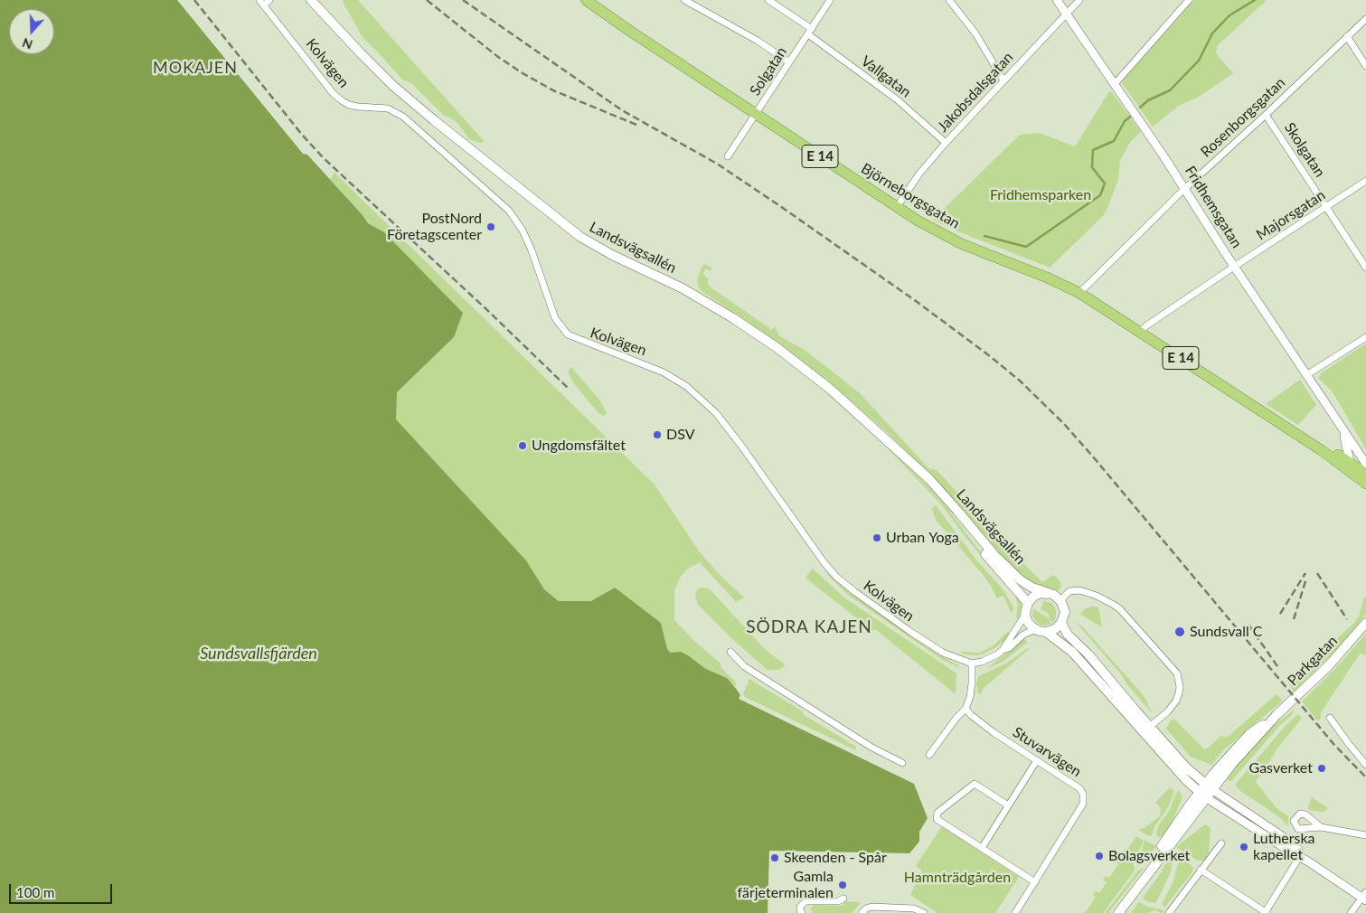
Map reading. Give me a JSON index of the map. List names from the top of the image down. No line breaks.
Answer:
{"streets":{"highway":["E 14","Björneborgsgatan","Fridhemsgatan"],"main road":["Landsvägsallén","Parkgatan"],"street":["Kolvägen","Solgatan","Vallgatan","Jakobsdalsgatan","Rosenborgsgatan","Skolgatan","Majorsgatan","Stuvarvägen"]},"crossings":[["Solgatan","Vallgatan"],["Solgatan","Björneborgsgatan"],["Vallgatan","Jakobsdalsgatan"],["Jakobsdalsgatan","Björneborgsgatan"],["Jakobsdalsgatan","Fridhemsgatan"],["Rosenborgsgatan","Skolgatan"],["Rosenborgsgatan","Björneborgsgatan"],["Rosenborgsgatan","Fridhemsgatan"],["Skolgatan","Majorsgatan"],["Björneborgsgatan","Fridhemsgatan"],["Björneborgsgatan","Majorsgatan"],["Fridhemsgatan","Majorsgatan"]],"districts":["MOKAJEN","SÖDRA KAJEN"],"water":["Sundsvallsfjärden"],"parks":["Fridhemsparken","Hamnträdgården"],"places":["PostNord Företagscenter","DSV","Ungdomsfältet","Urban Yoga","Sundsvall C","Gasverket","Lutherska kapellet","Bolagsverket","Skeenden - Spår","Gamla färjeterminalen"],"scale_bar":"100 m","north":"bottom"}
